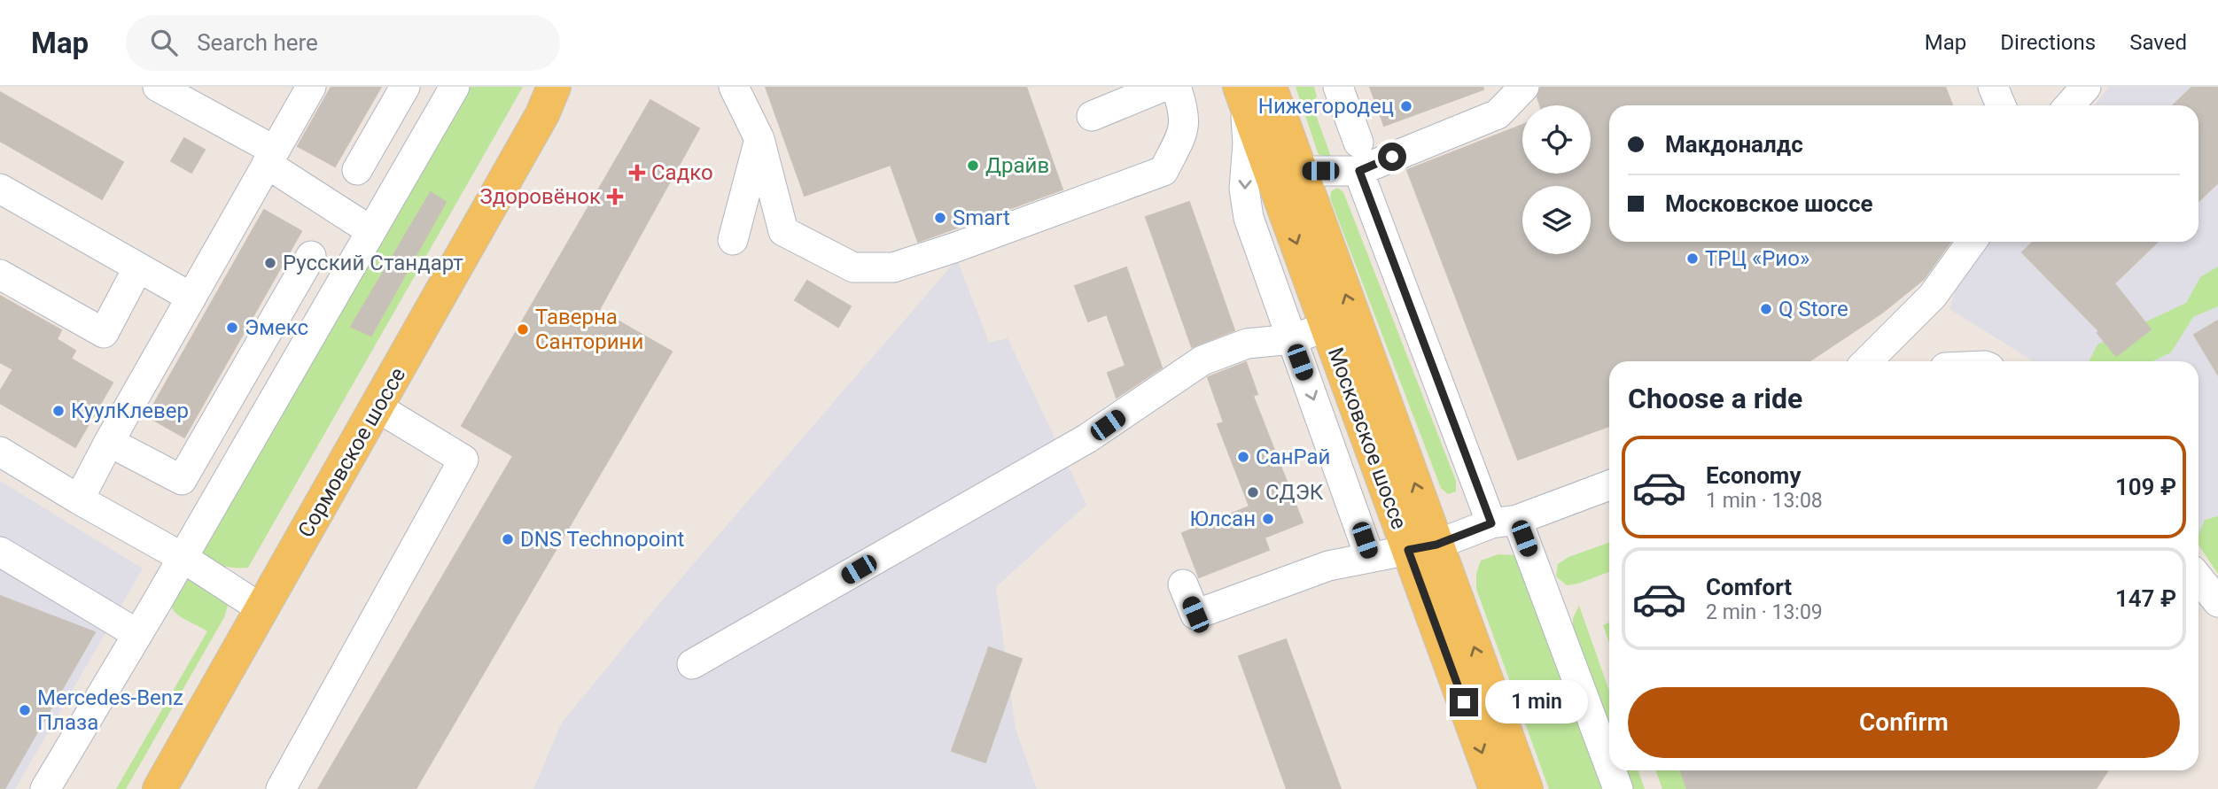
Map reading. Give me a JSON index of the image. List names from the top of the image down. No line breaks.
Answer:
{"streets":{"main road":["Московское шоссе","Сормовское шоссе"]},"places":{"other":["Нижегородец","Драйв","Smart","ТРЦ «Рио»","Русский Стандарт","Q Store","Эмекс","Таверна Санторини","КуулКлевер","СанРай","СДЭК","Юлсан","DNS Technopoint","Mercedes-Benz Плаза"],"health":["Садко","Здоровёнок"]},"page":{"header":"Map","search":"Search here","nav":["Map","Directions","Saved"],"banner":["Макдоналдс","Московское шоссе"],"heading":"Choose a ride","list":[{"name":"Economy","note":"1 min · 13:08","value":"109 ₽"},{"name":"Comfort","note":"2 min · 13:09","value":"147 ₽"}],"buttons":"Confirm","bubble":"1 min"}}
